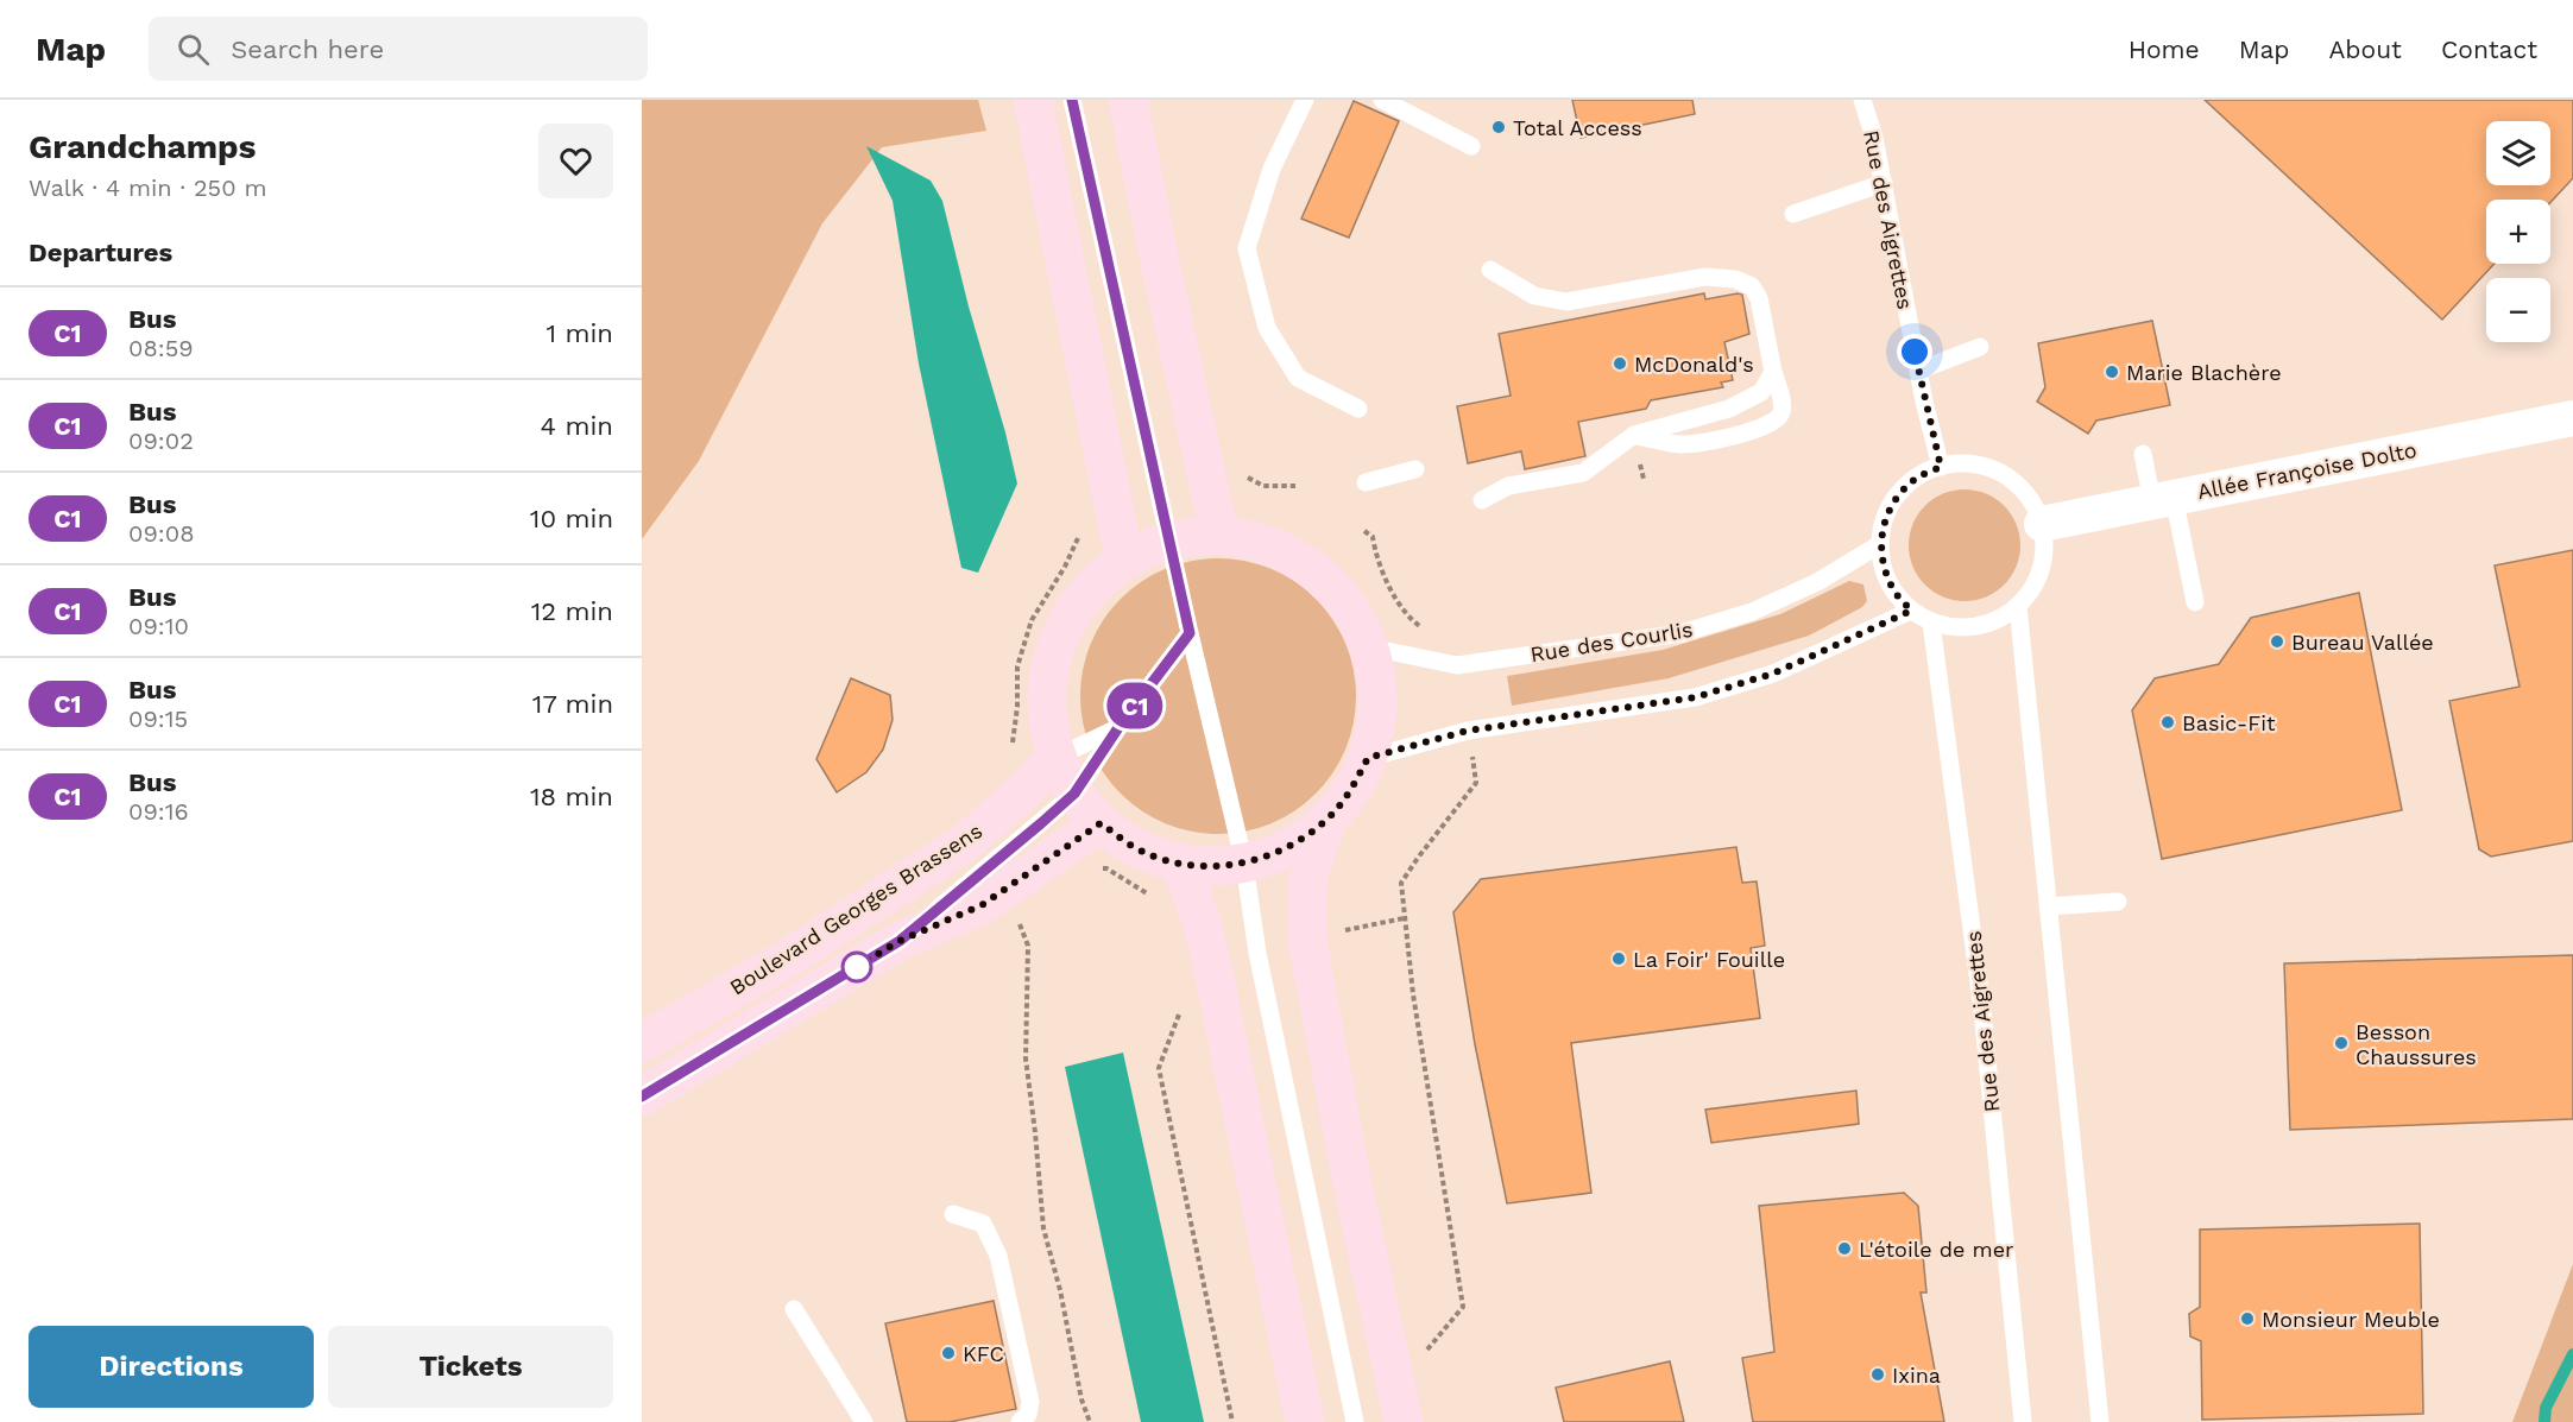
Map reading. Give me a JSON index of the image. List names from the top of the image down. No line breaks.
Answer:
{"streets":{"main road":["Boulevard Georges Brassens"],"street":["Allée Françoise Dolto"],"lane":["Rue des Aigrettes","Rue des Courlis"]},"crossings":[["Rue des Aigrettes","Allée Françoise Dolto"],["Rue des Aigrettes","Rue des Courlis"],["Allée Françoise Dolto","Rue des Courlis"]],"places":["Total Access","McDonald's","Marie Blachère","Bureau Vallée","Basic-Fit","La Foir' Fouille","Besson Chaussures","L'étoile de mer","Monsieur Meuble","KFC","Ixina"],"lines":["bus line C1"],"page":{"header":"Map","search":"Search here","nav":["Home","Map","About","Contact"],"heading":[["Grandchamps","Walk · 4 min · 250 m"],"Departures"],"on_map":"C1","map_buttons":["+","−"],"list":[{"mark":"C1","name":"Bus","note":"08:59","value":"1 min"},{"mark":"C1","name":"Bus","note":"09:02","value":"4 min"},{"mark":"C1","name":"Bus","note":"09:08","value":"10 min"},{"mark":"C1","name":"Bus","note":"09:10","value":"12 min"},{"mark":"C1","name":"Bus","note":"09:15","value":"17 min"},{"mark":"C1","name":"Bus","note":"09:16","value":"18 min"}],"buttons":["Directions","Tickets"]}}
